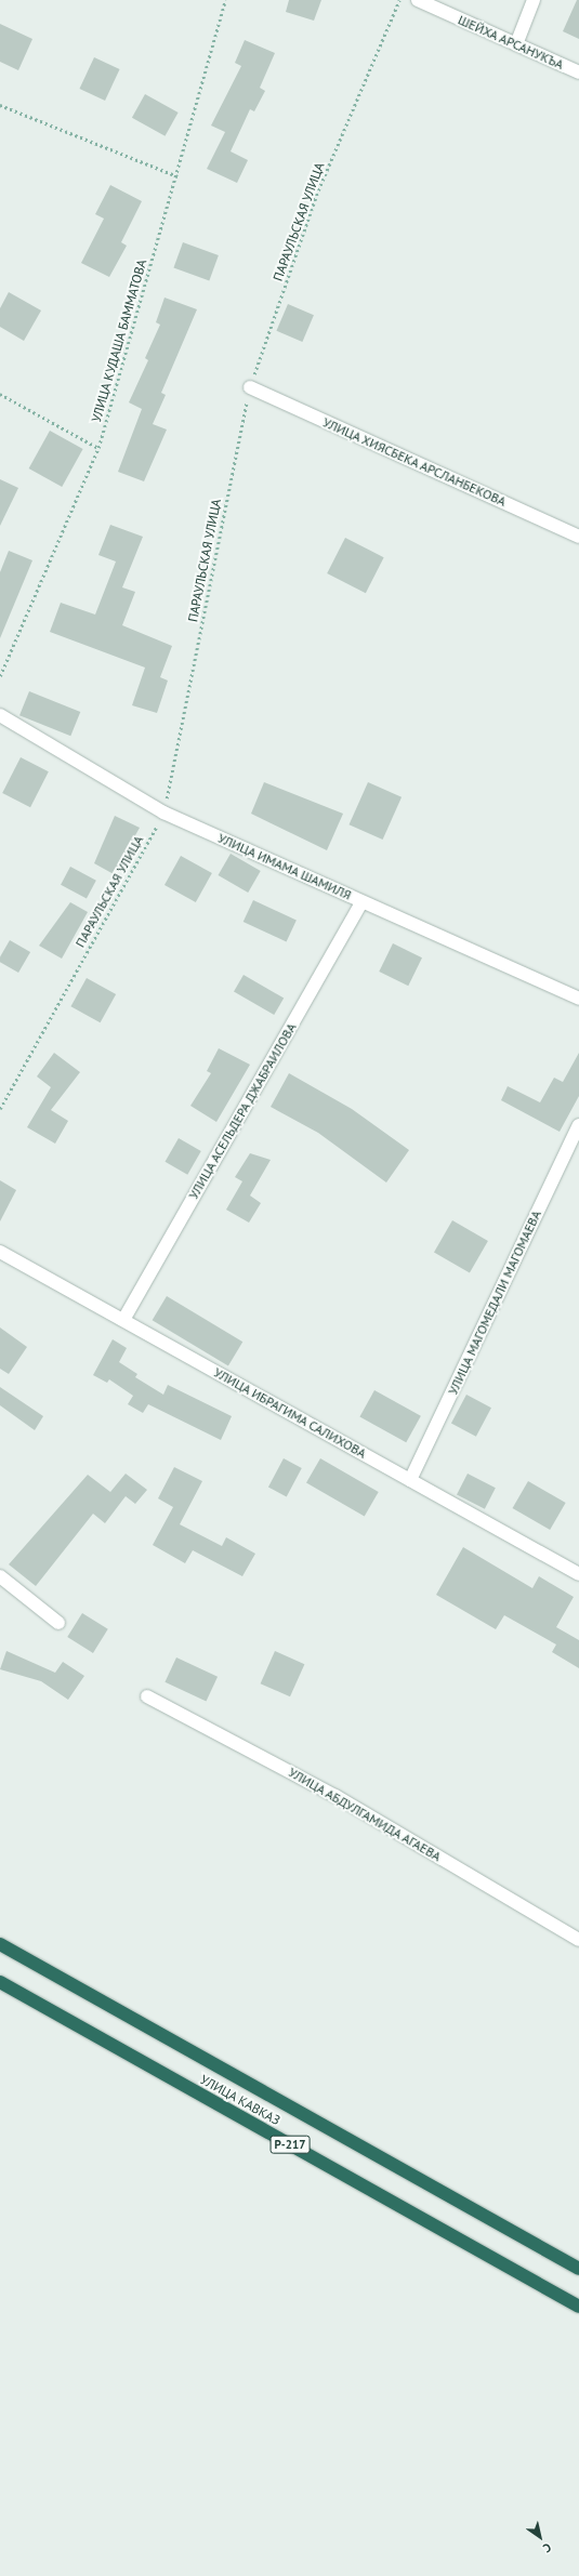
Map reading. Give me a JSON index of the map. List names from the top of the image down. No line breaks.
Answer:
{"streets":{"highway":["УЛИЦА КАВКАЗ","Р-217"],"street":["ШЕЙХА АРСАНУКЪА","УЛИЦА ХИЯСБЕКА АРСЛАНБЕКОВА","УЛИЦА ИМАМА ШАМИЛЯ","УЛИЦА АСЕЛЬДЕРА ДЖАБРАИЛОВА","УЛИЦА МАГОМЕДАЛИ МАГОМАЕВА","УЛИЦА ИБРАГИМА САЛИХОВА","УЛИЦА АБДУЛГАМИДА АГАЕВА"],"path":["ПАРАУЛЬСКАЯ УЛИЦА","УЛИЦА КУДАША БАММАТОВА"]},"crossings":[["ПАРАУЛЬСКАЯ УЛИЦА","УЛИЦА ХИЯСБЕКА АРСЛАНБЕКОВА"],["ПАРАУЛЬСКАЯ УЛИЦА","УЛИЦА ИМАМА ШАМИЛЯ"],["УЛИЦА ИМАМА ШАМИЛЯ","УЛИЦА АСЕЛЬДЕРА ДЖАБРАИЛОВА"],["УЛИЦА АСЕЛЬДЕРА ДЖАБРАИЛОВА","УЛИЦА ИБРАГИМА САЛИХОВА"],["УЛИЦА МАГОМЕДАЛИ МАГОМАЕВА","УЛИЦА ИБРАГИМА САЛИХОВА"]],"north":"bottom right"}
